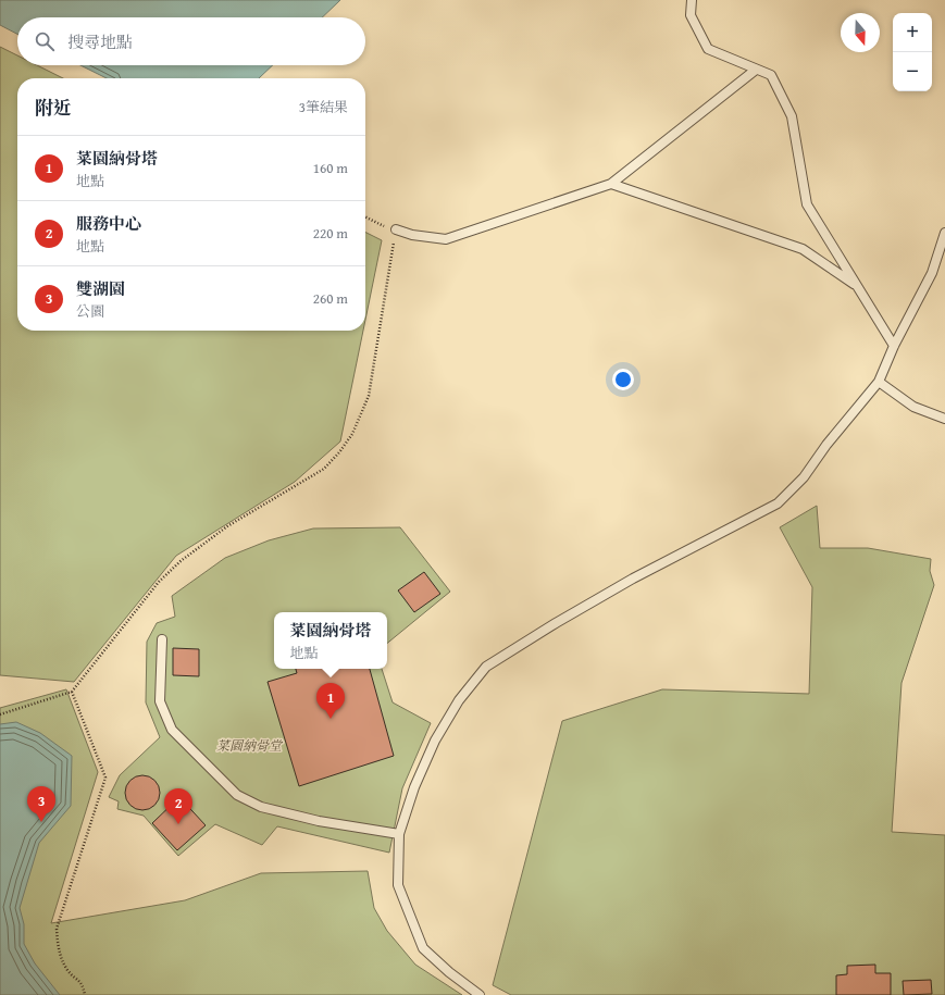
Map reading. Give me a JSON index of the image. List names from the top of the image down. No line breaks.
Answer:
{"parks":["菜園納骨堂"],"north":"bottom","page":{"map_buttons":["+","−"],"search":"搜尋地點","heading":["附近","3筆結果"],"list":[{"mark":"1","name":"菜園納骨塔","note":"地點","value":"160 m"},{"mark":"2","name":"服務中心","note":"地點","value":"220 m"},{"mark":"3","name":"雙湖園","note":"公園","value":"260 m"}],"popup":["菜園納骨塔","地點"],"pins":["1","3","2"]}}
